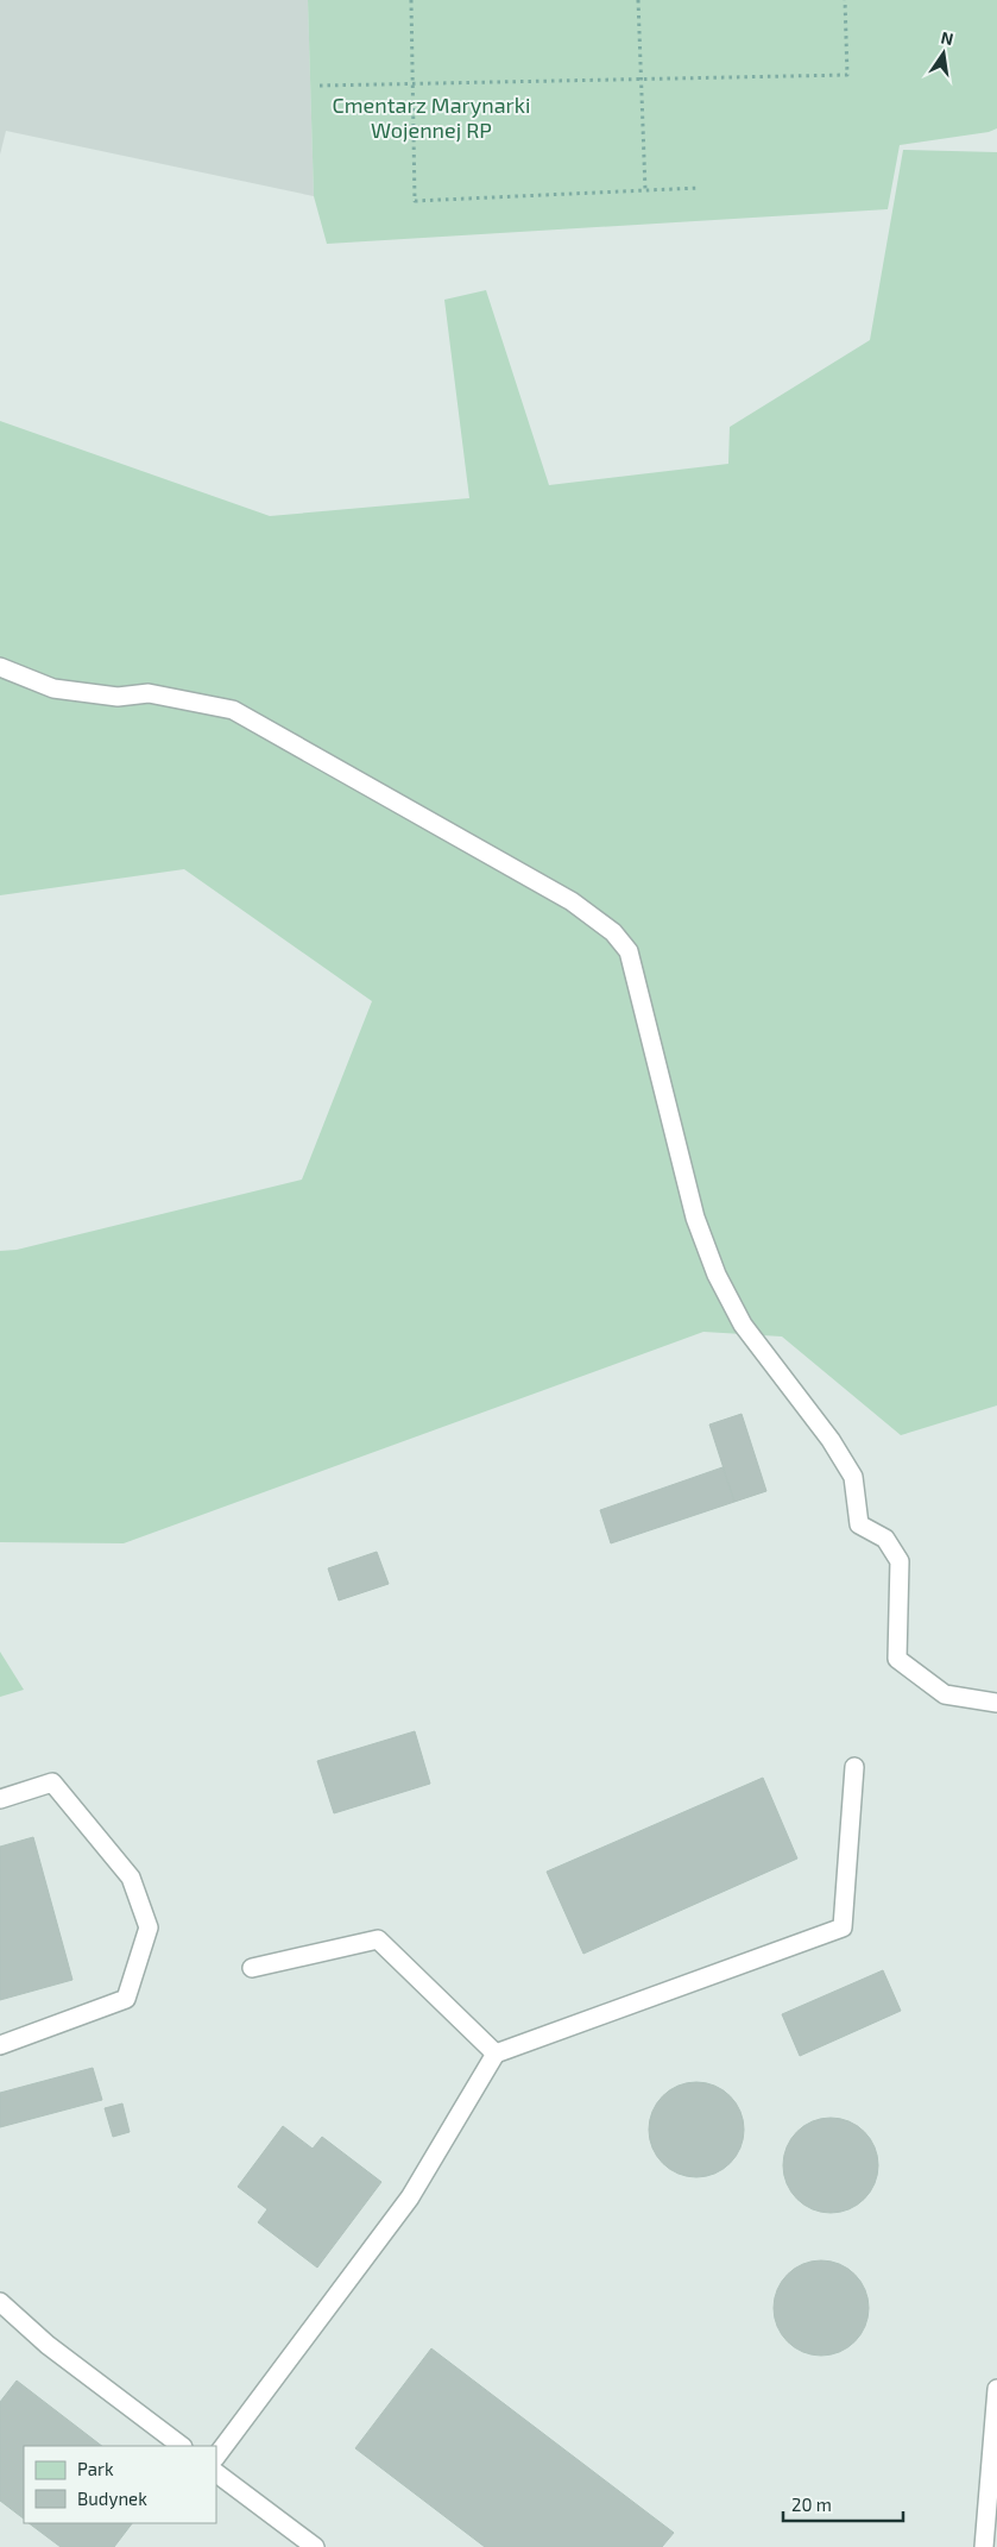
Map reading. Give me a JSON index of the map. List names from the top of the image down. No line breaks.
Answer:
{"parks":["Cmentarz Marynarki Wojennej RP"],"legend":["Park","Budynek"],"scale_bar":"20 m","north":"top"}
